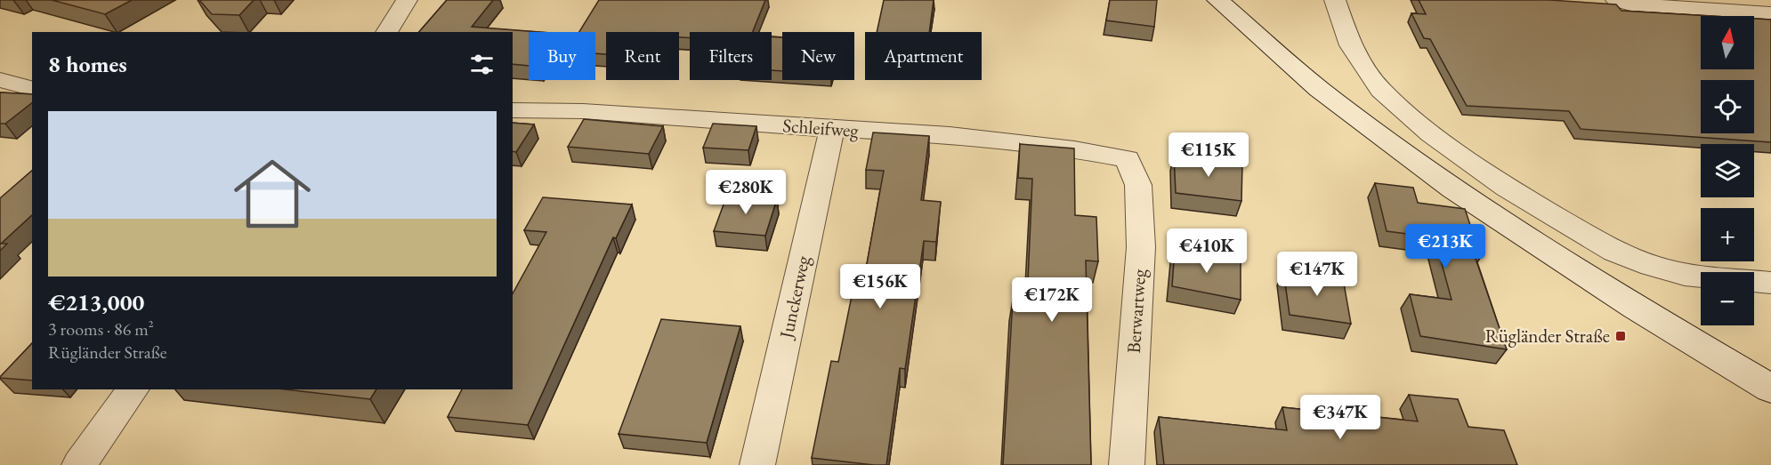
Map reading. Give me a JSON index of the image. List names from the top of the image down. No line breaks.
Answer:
{"streets":{"street":["Schleifweg","Junckerweg","Berwartweg"]},"crossings":[["Schleifweg","Junckerweg"],["Schleifweg","Berwartweg"]],"places":{"transit":["Rügländer Straße"]},"north":"top","page":{"map_buttons":["+","−"],"chip":["Buy","Rent","Filters","New","Apartment"],"heading":"8 homes","list":[{"name":"€213,000","note":"3 rooms · 86 m² · Rügländer Straße"}],"price":["€115K","€280K","€213K","€410K","€147K","€156K","€172K","€347K"]}}
